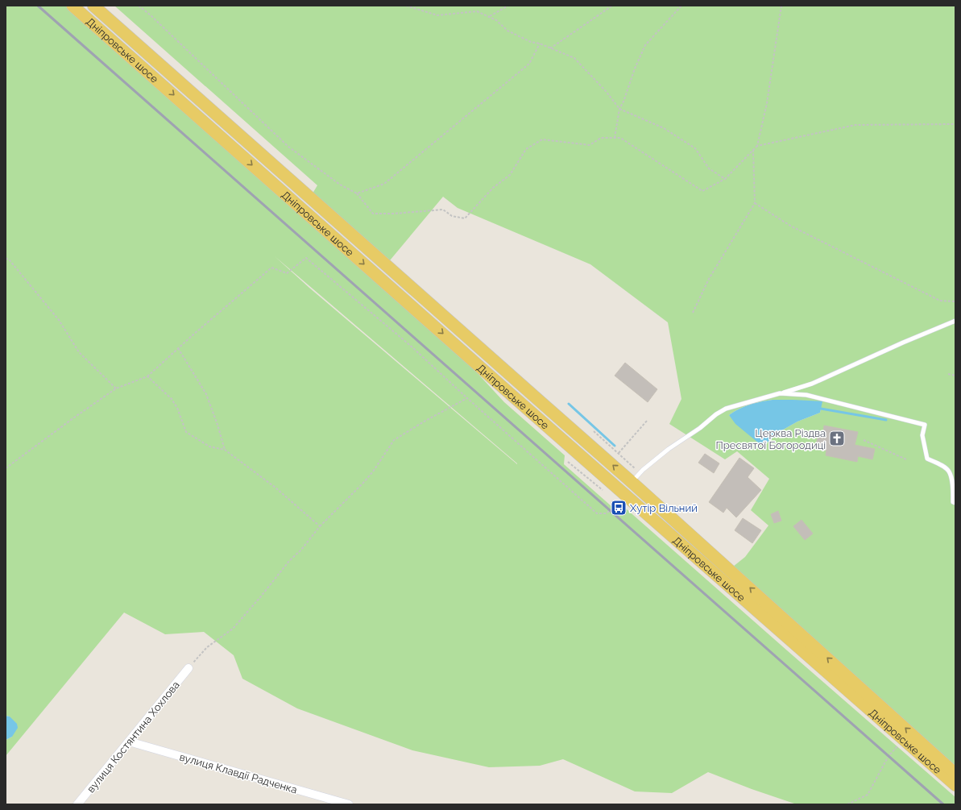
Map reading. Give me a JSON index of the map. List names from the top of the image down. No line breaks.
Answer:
{"streets":{"main road":["Дніпровське шосе"],"street":["вулиця Костянтина Хохлова","вулиця Клавдії Радченка"]},"crossings":[["вулиця Костянтина Хохлова","вулиця Клавдії Радченка"]],"places":{"church":["Церква Різдва Пресвятої Богородиці"],"bus stop":["Хутір Вільний"]}}
